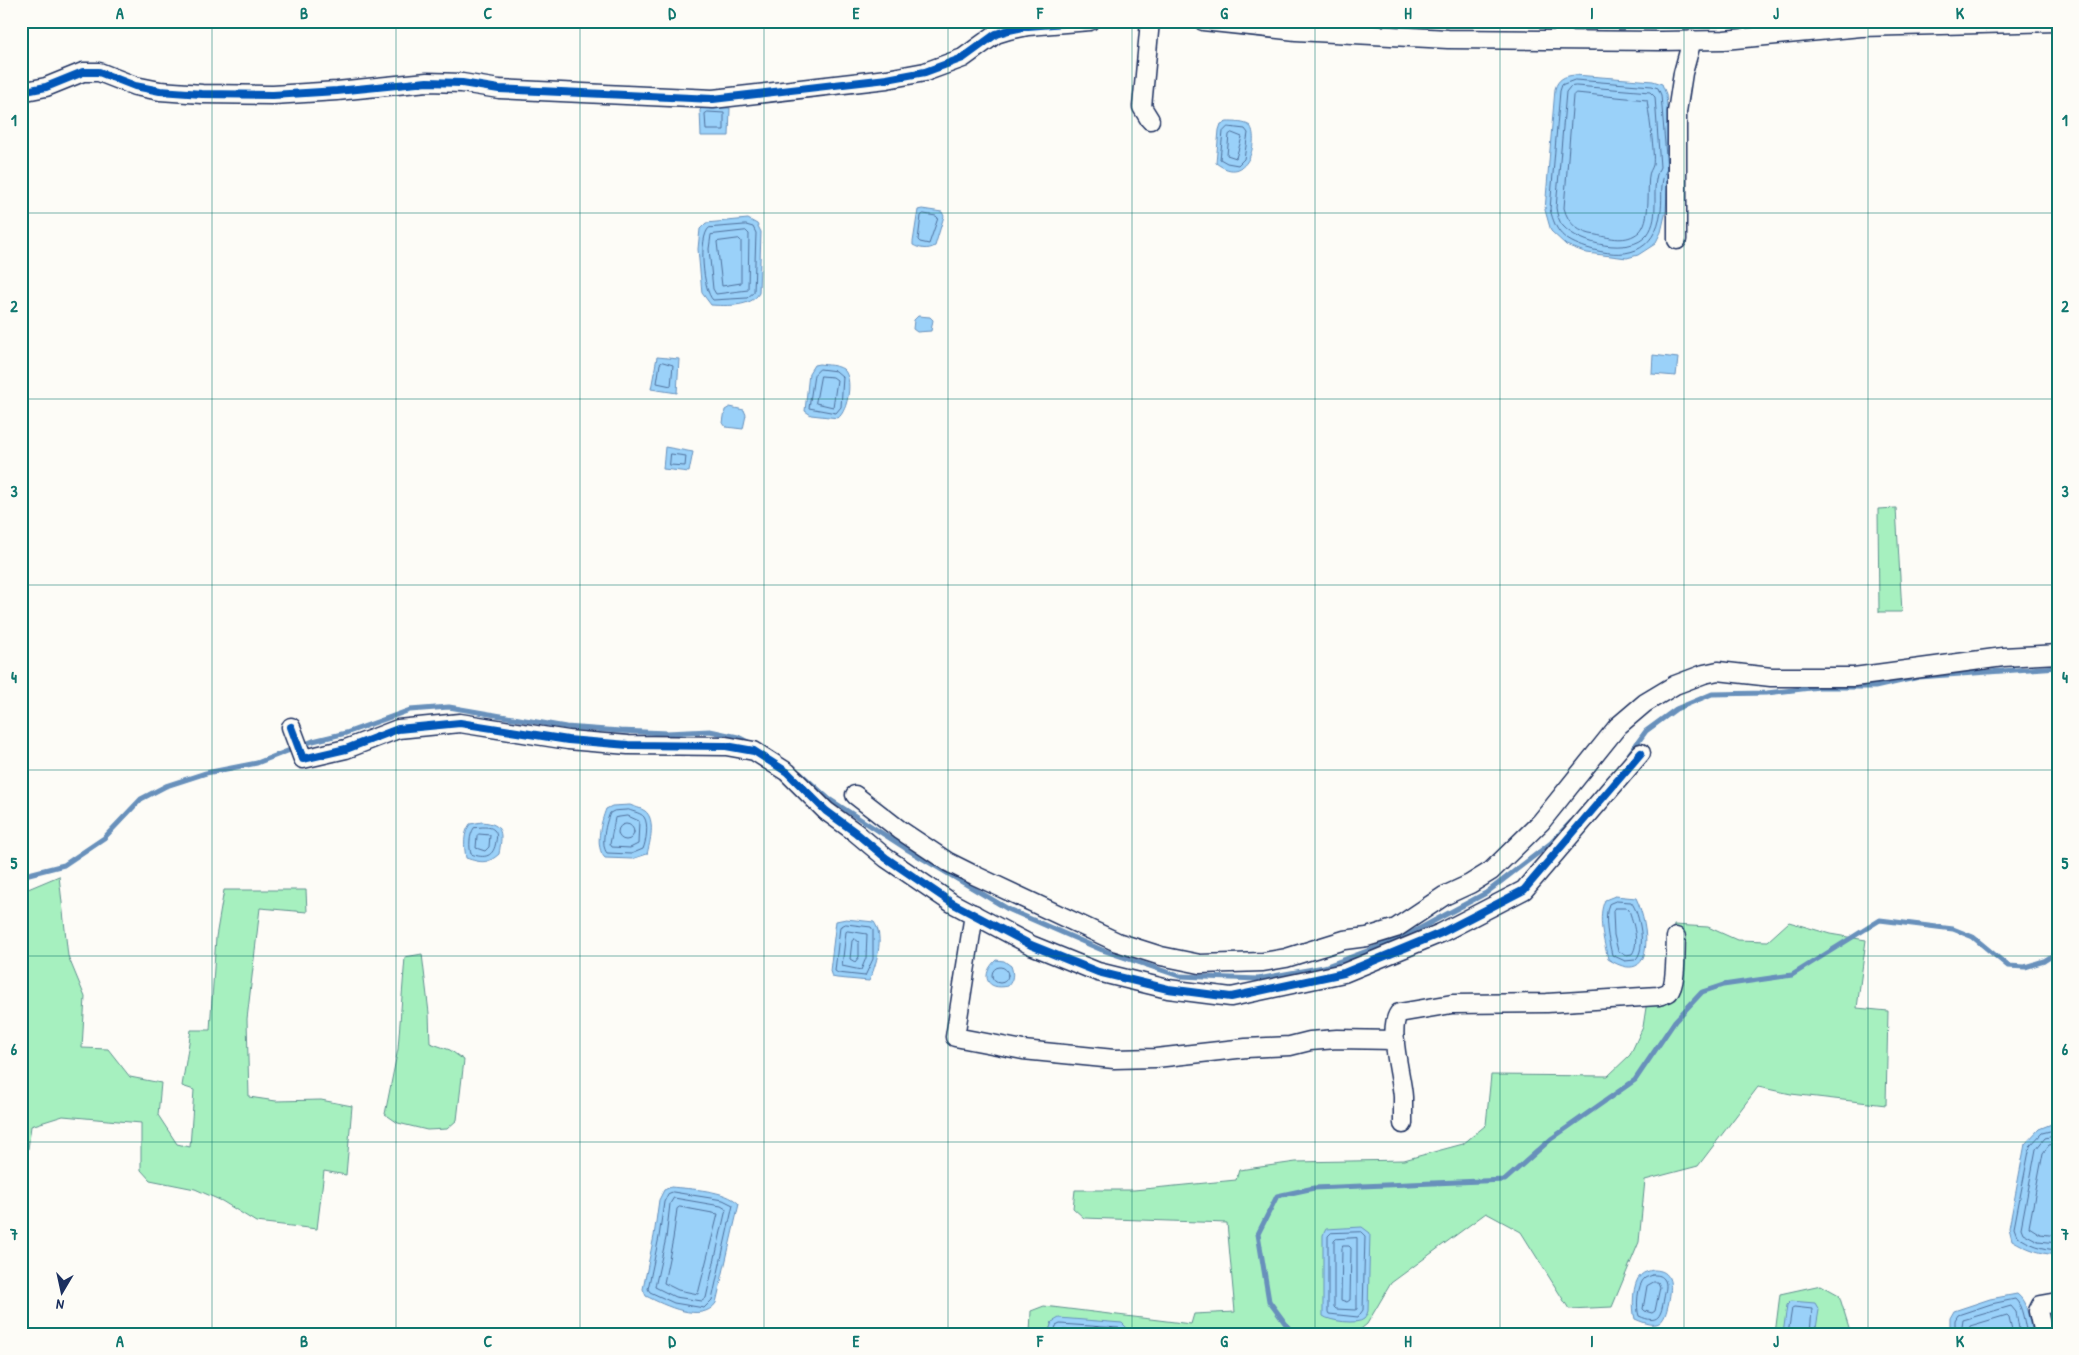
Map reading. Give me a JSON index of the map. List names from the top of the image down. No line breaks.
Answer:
{"north":"bottom","grid":{"columns":["A","B","C","D","E","F","G","H","I","J","K"],"rows":["1","2","3","4","5","6","7"]}}
